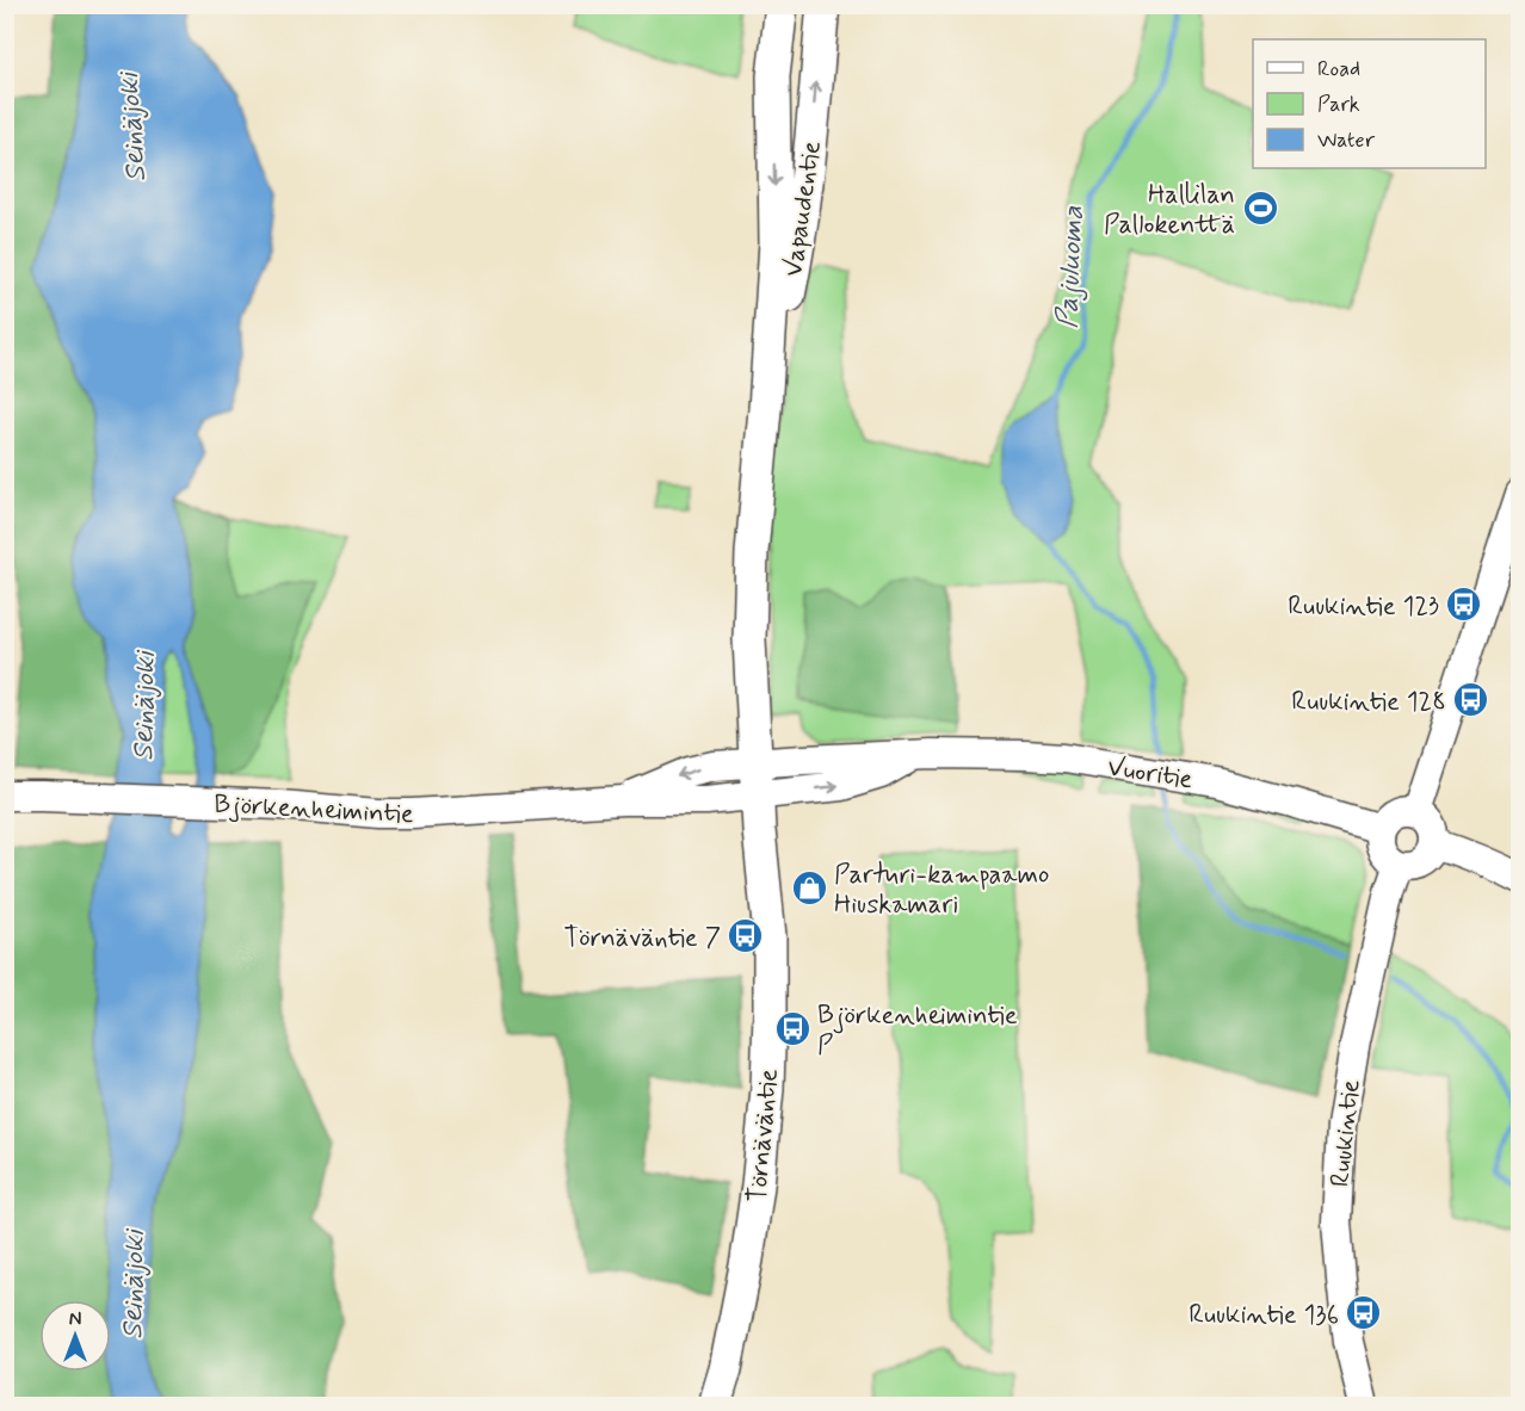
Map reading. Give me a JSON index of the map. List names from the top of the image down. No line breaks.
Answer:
{"streets":{"main road":["Vapaudentie","Törnäväntie"],"street":["Vuoritie","Björkenheimintie","Ruukintie"]},"crossings":[["Vapaudentie","Vuoritie"],["Vapaudentie","Björkenheimintie"],["Vapaudentie","Törnäväntie"],["Vuoritie","Björkenheimintie"],["Vuoritie","Ruukintie"],["Vuoritie","Törnäväntie"],["Björkenheimintie","Törnäväntie"]],"water":["Seinäjoki","Pajuluoma"],"places":{"sports":["Hallilan Pallokenttä"],"bus stop":["Ruukintie 123","Ruukintie 128","Törnäväntie 7","Björkenheimintie P","Ruukintie 136"],"shop":["Parturi-kampaamo Hiuskamari"]},"legend":["Road","Park","Water"],"north":"top"}
